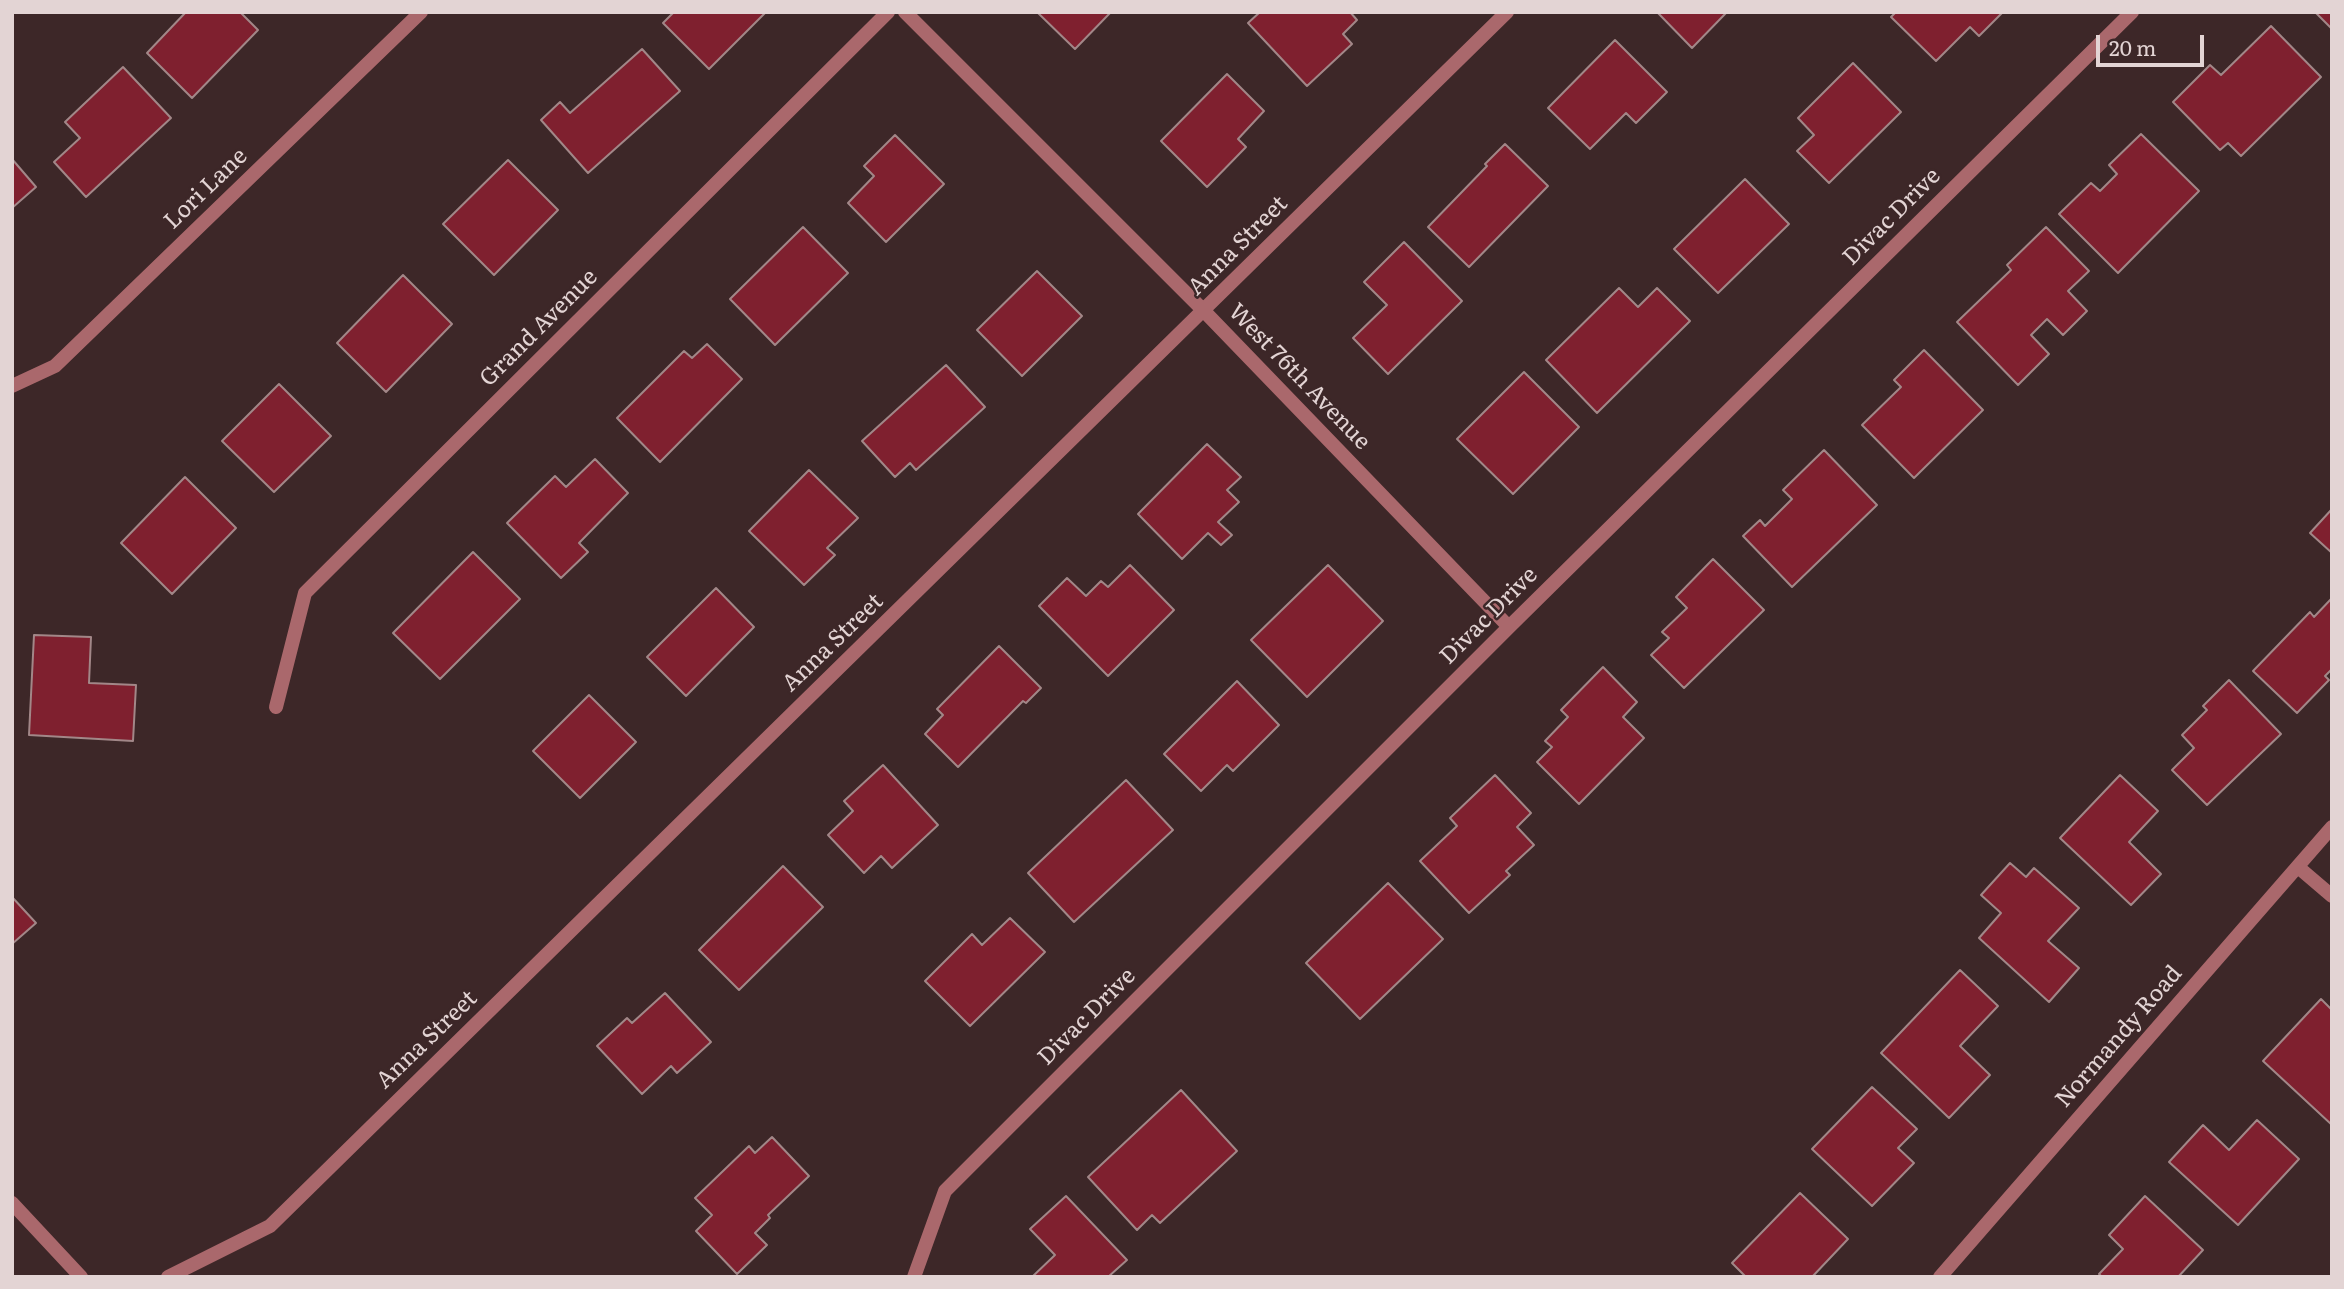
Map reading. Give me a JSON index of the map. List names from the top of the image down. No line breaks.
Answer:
{"streets":{"street":["Lori Lane","Divac Drive","Anna Street","Grand Avenue","West 76th Avenue","Normandy Road"]},"crossings":[["Divac Drive","West 76th Avenue"],["Anna Street","West 76th Avenue"]],"scale_bar":"20 m"}
